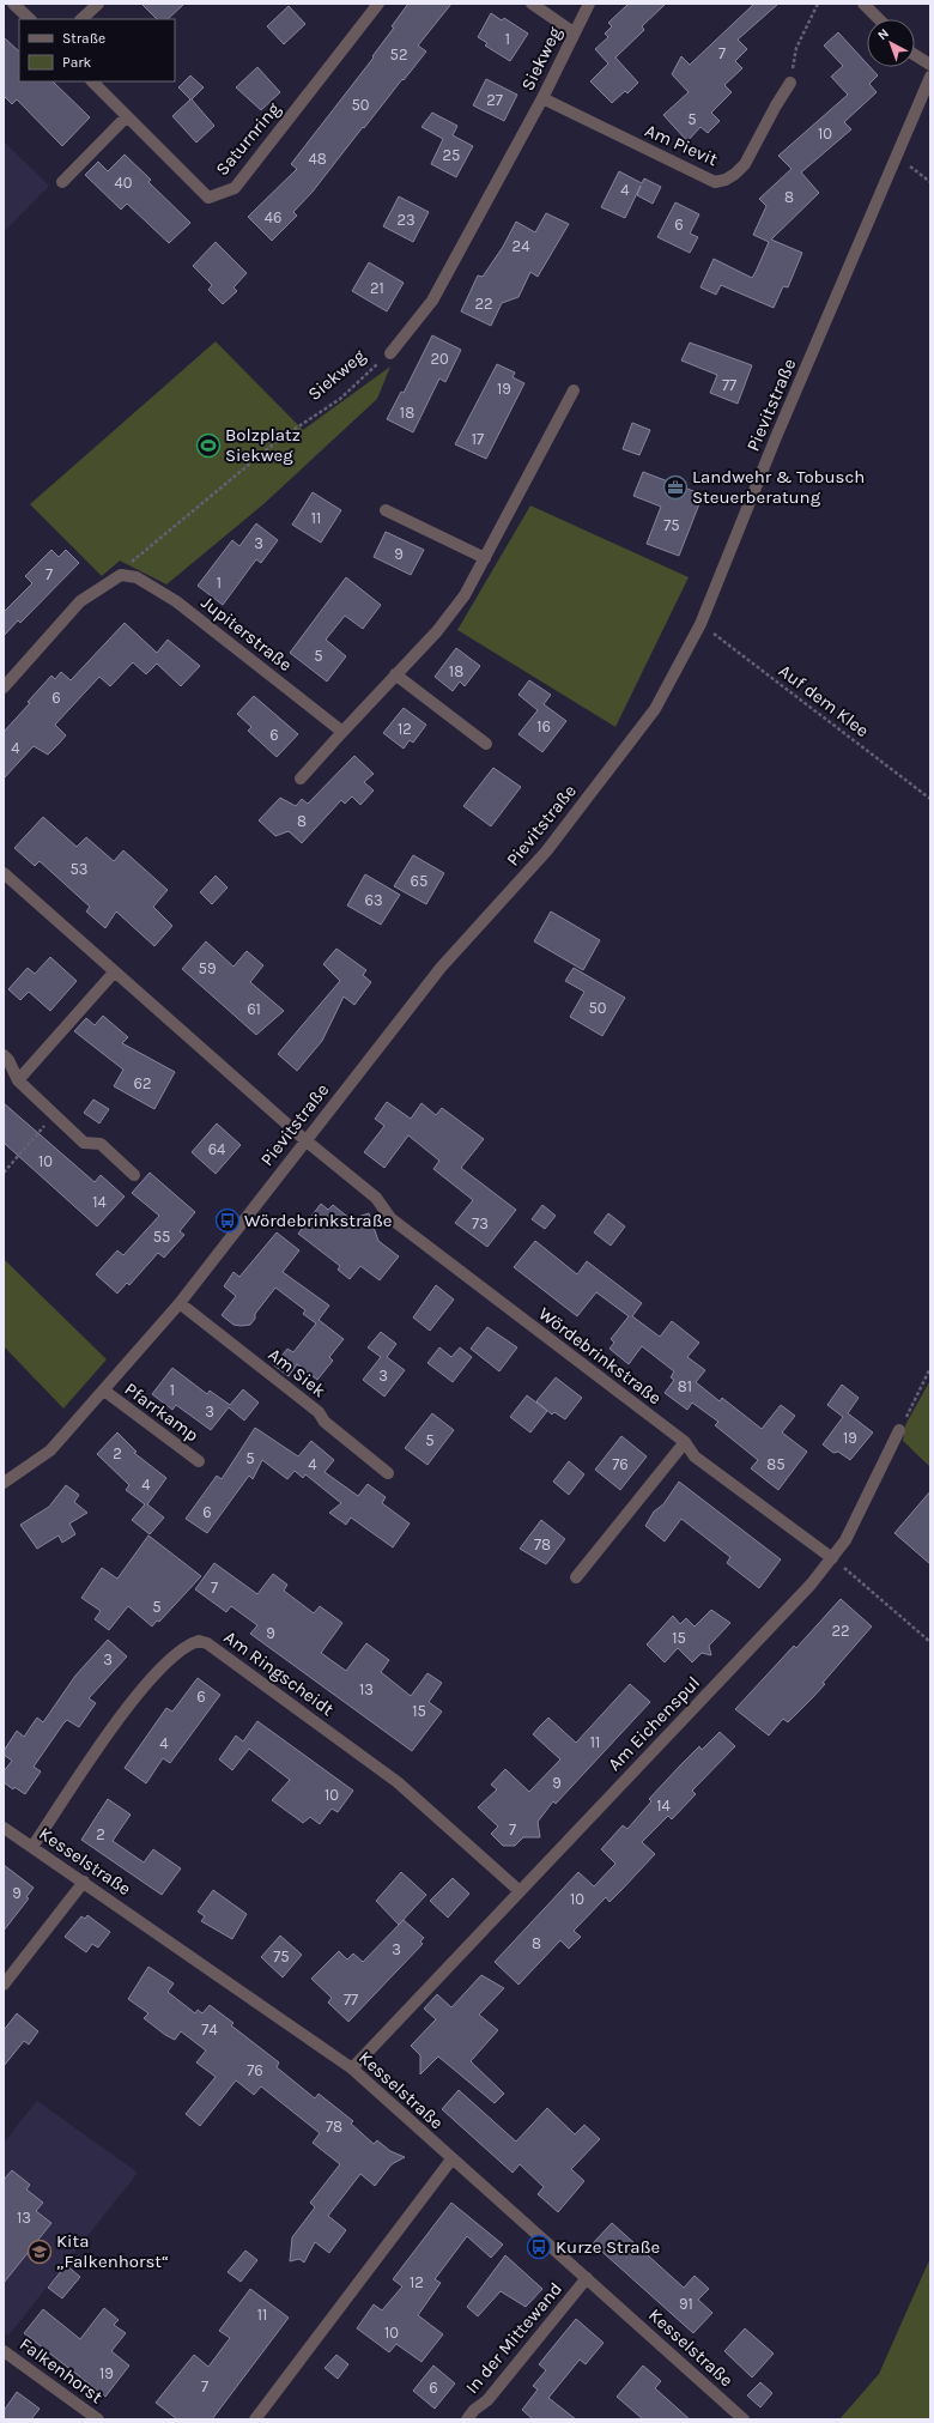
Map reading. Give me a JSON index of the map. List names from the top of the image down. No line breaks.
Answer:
{"streets":{"street":["Siekweg","Saturnring","Am Pievit","Pievitstraße","Jupiterstraße","Wördebrinkstraße","Am Siek","Pfarrkamp","Am Ringscheidt","Am Eichenspul","Kesselstraße","In der Mittewand","Falkenhorst"],"path":["Auf dem Klee"]},"crossings":[["Siekweg","Am Pievit"],["Siekweg","Jupiterstraße"],["Pievitstraße","Auf dem Klee"],["Pievitstraße","Wördebrinkstraße"],["Pievitstraße","Am Siek"],["Pievitstraße","Pfarrkamp"],["Wördebrinkstraße","Am Eichenspul"],["Am Ringscheidt","Am Eichenspul"],["Am Ringscheidt","Kesselstraße"],["Am Eichenspul","Kesselstraße"],["Kesselstraße","In der Mittewand"]],"places":{"sports":["Bolzplatz Siekweg"],"office":["Landwehr & Tobusch Steuerberatung"],"bus stop":["Wördebrinkstraße","Kurze Straße"],"school or university":["Kita „Falkenhorst“"]},"house_numbers":["1","7","52","27","50","5","10","25","48","40","4","8","46","23","6","24","21","22","20","77","19","18","17","11","75","3","9","7","1","5","18","6","16","12","6","4","8","53","65","63","59","50","61","62","64","10","14","73","55","3","81","1","3","19","5","2","5","4","76","85","4","6","78","7","5","22","9","15","3","13","6","15","11","4","9","10","14","7","2","9","10","8","3","75","77","74","76","78","13","12","91","11","10","19","7","6"],"legend":["Straße","Park"],"north":"top left"}
